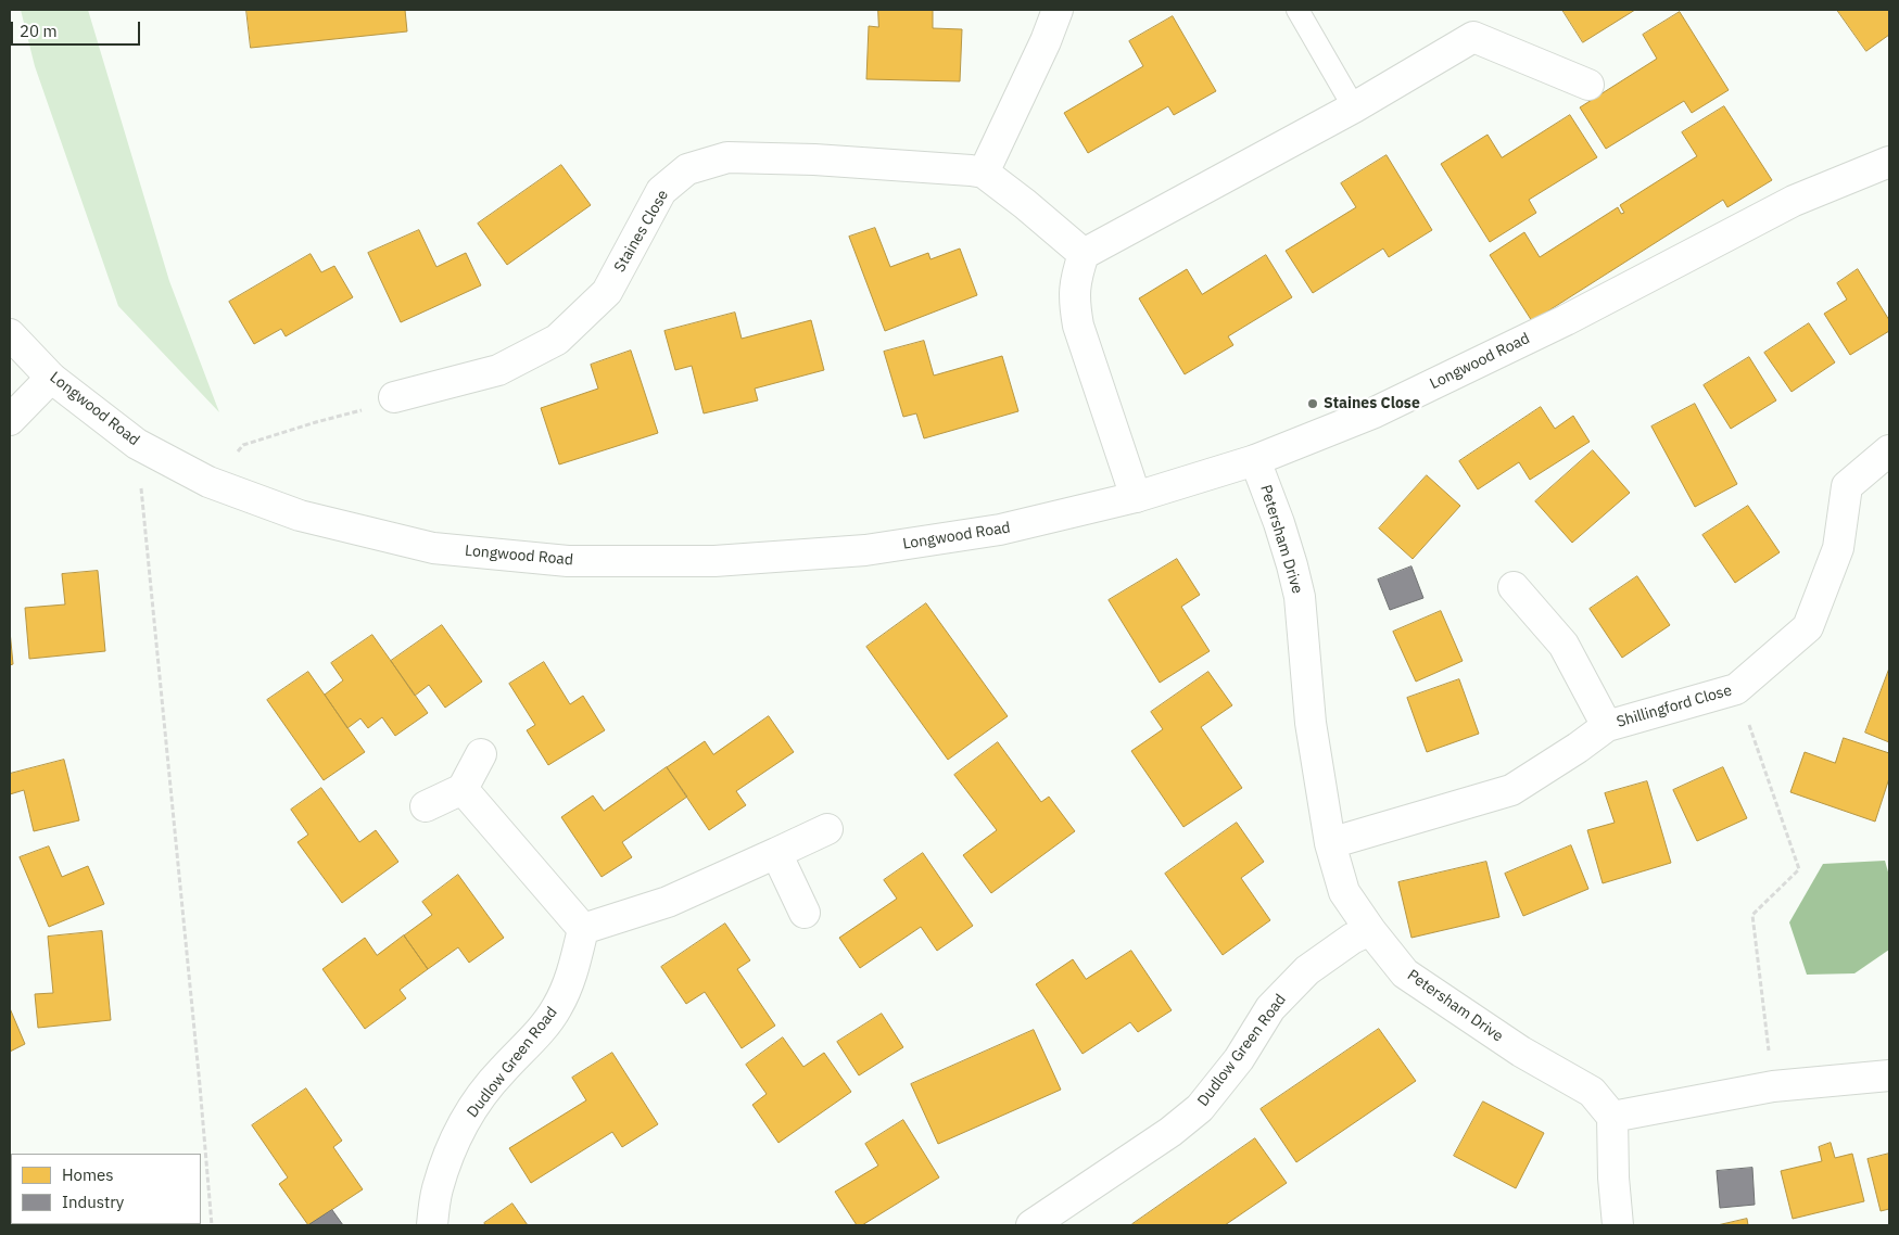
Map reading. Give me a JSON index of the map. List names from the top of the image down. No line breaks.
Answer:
{"streets":{"street":["Staines Close","Longwood Road","Petersham Drive","Shillingford Close","Dudlow Green Road"]},"crossings":[["Longwood Road","Petersham Drive"],["Petersham Drive","Shillingford Close"],["Petersham Drive","Dudlow Green Road"]],"places":["Staines Close"],"legend":["Homes","Industry"],"scale_bar":"20 m"}
